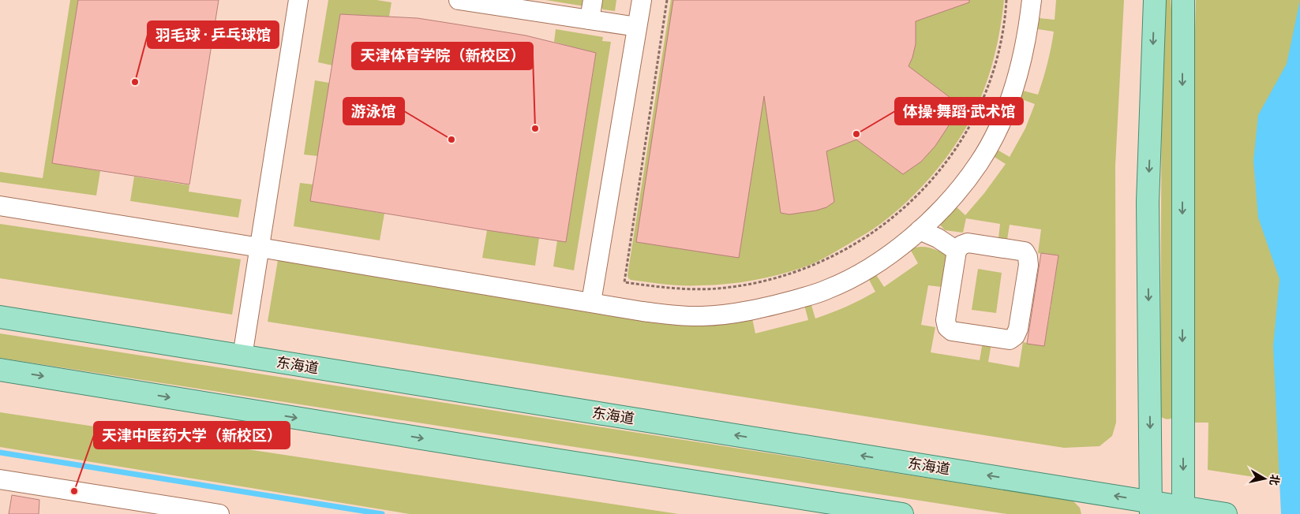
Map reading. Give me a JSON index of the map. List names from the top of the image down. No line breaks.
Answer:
{"streets":{"main road":["东海道"]},"places":["羽毛球 · 乒乓球馆","天津体育学院（新校区）","体操·舞蹈·武术馆","游泳馆","天津中医药大学（新校区）"],"north":"right"}
